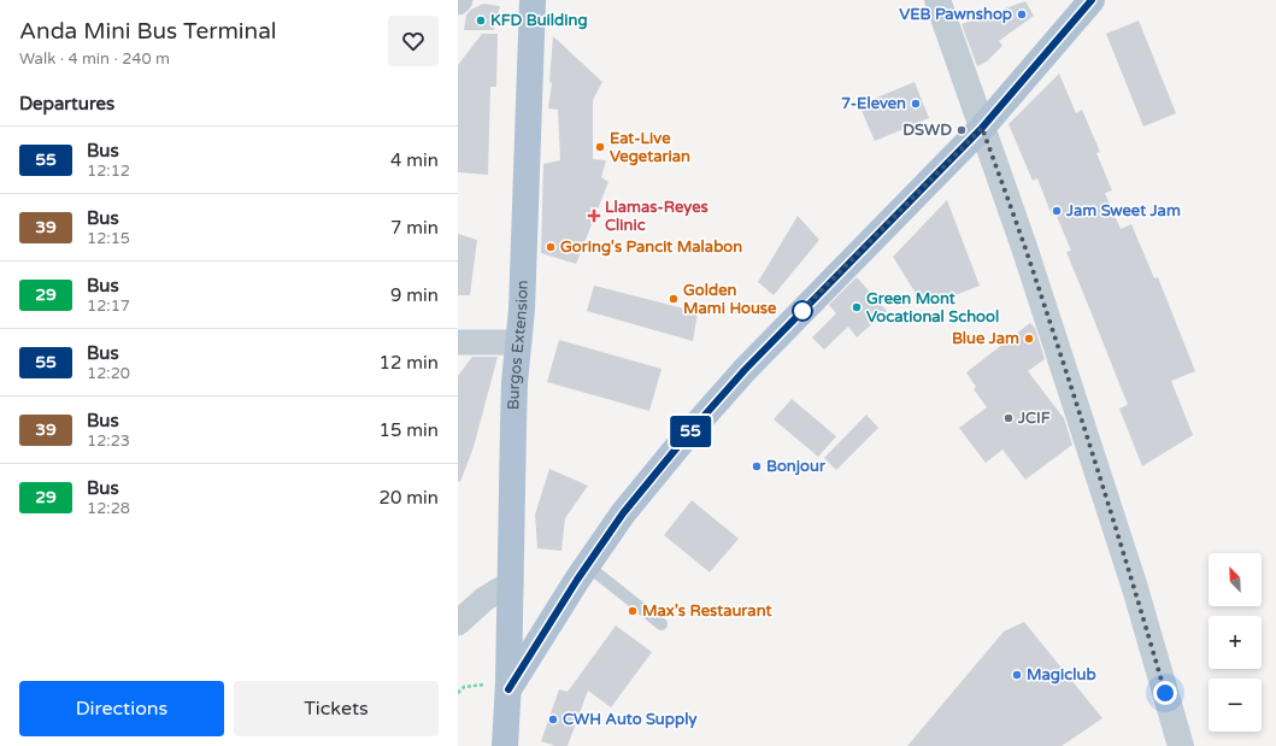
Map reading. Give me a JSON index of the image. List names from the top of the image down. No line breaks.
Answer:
{"streets":{"main road":["Burgos Extension"]},"places":{"other":["VEB Pawnshop","KFD Building","7-Eleven","DSWD","Eat-Live Vegetarian","Jam Sweet Jam","Goring's Pancit Malabon","Golden Mami House","Green Mont Vocational School","Blue Jam","JCIF","Bonjour","Max's Restaurant","Magiclub","CWH Auto Supply"],"health":["Llamas-Reyes Clinic"]},"lines":["bus line 55"],"north":"top left","page":{"heading":[["Anda Mini Bus Terminal","Walk · 4 min · 240 m"],"Departures"],"on_map":"55","list":[{"mark":"55","name":"Bus","note":"12:12","value":"4 min"},{"mark":"39","name":"Bus","note":"12:15","value":"7 min"},{"mark":"29","name":"Bus","note":"12:17","value":"9 min"},{"mark":"55","name":"Bus","note":"12:20","value":"12 min"},{"mark":"39","name":"Bus","note":"12:23","value":"15 min"},{"mark":"29","name":"Bus","note":"12:28","value":"20 min"}],"map_buttons":["+","−"],"buttons":["Directions","Tickets"]}}
